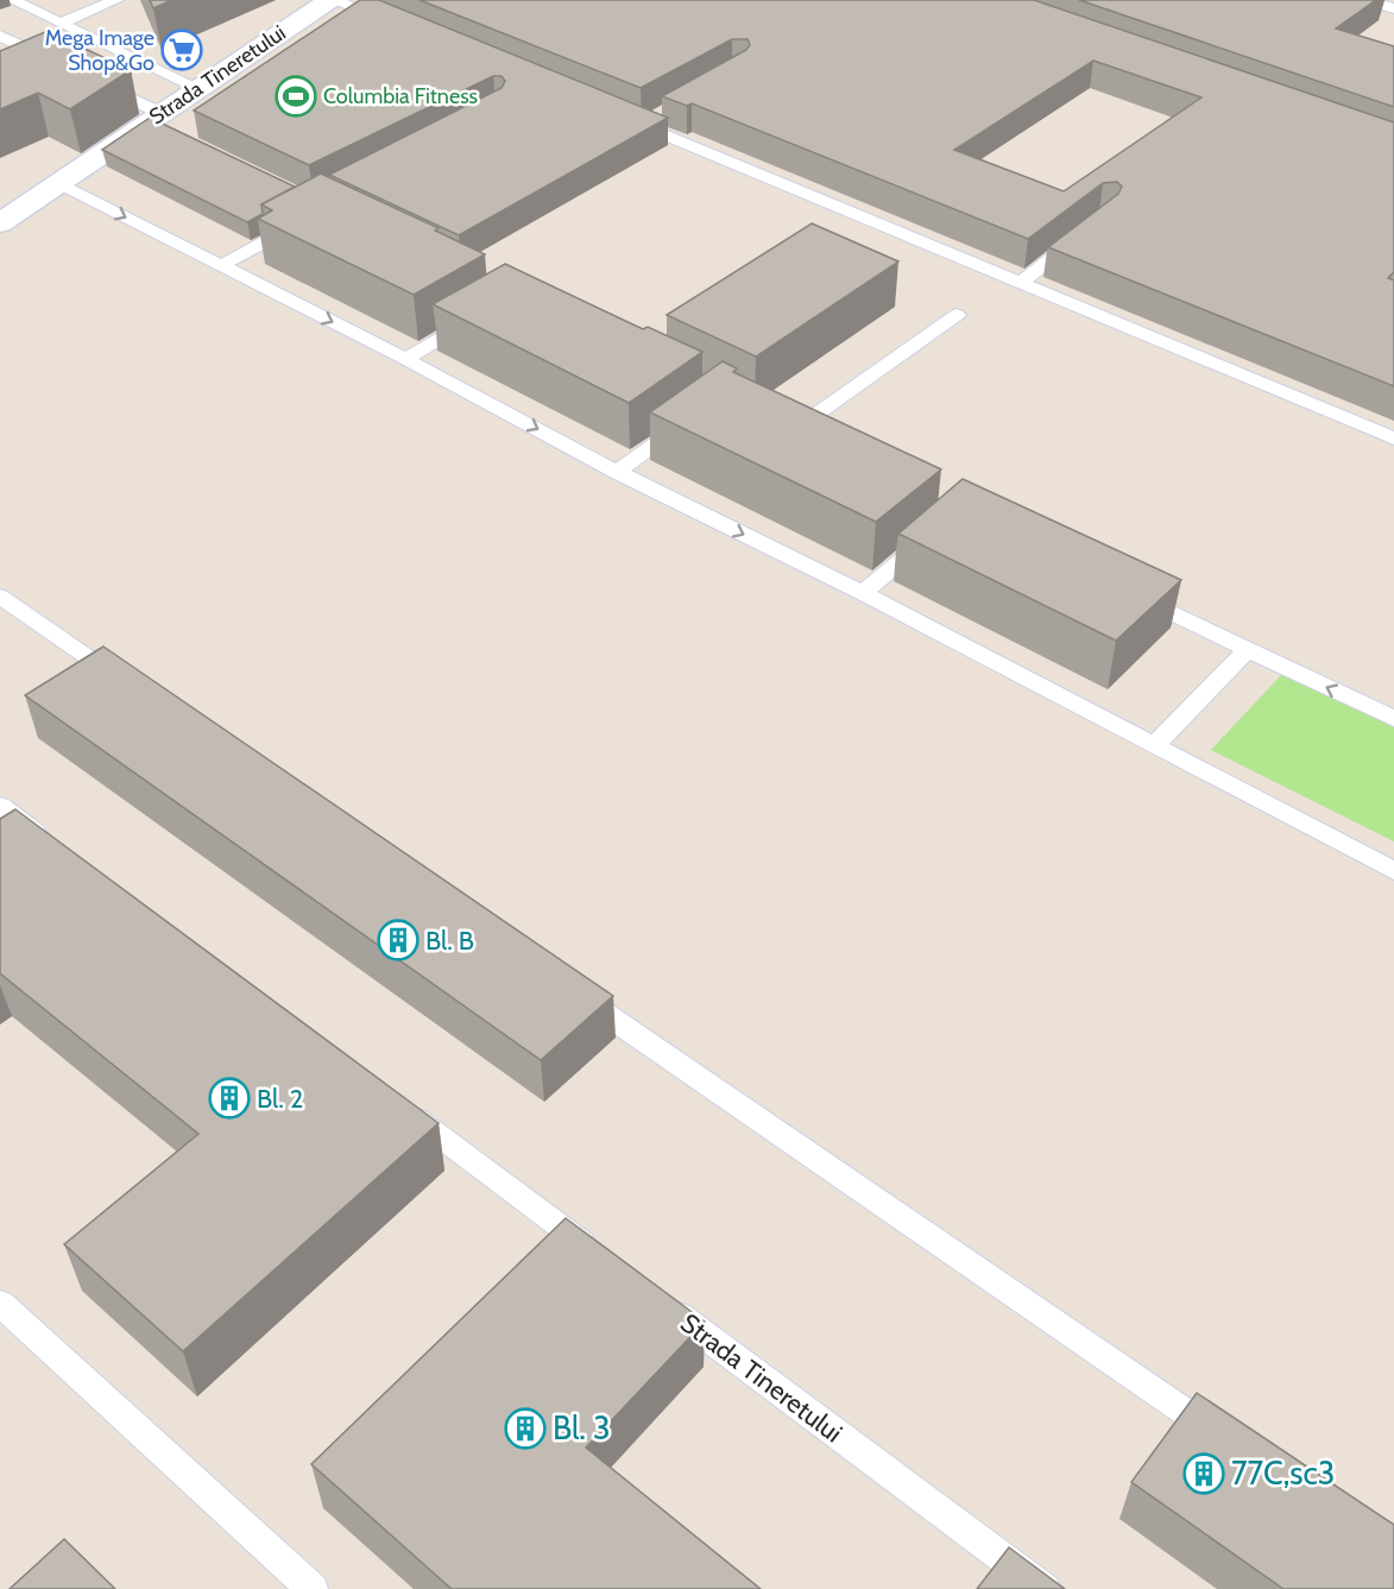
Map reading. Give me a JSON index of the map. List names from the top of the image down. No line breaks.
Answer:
{"streets":{"street":["Strada Tineretului"]},"places":{"supermarket":["Mega Image Shop&Go"],"sports":["Columbia Fitness"],"building":["Bl. B","Bl. 2","Bl. 3","77C,sc3"]}}
